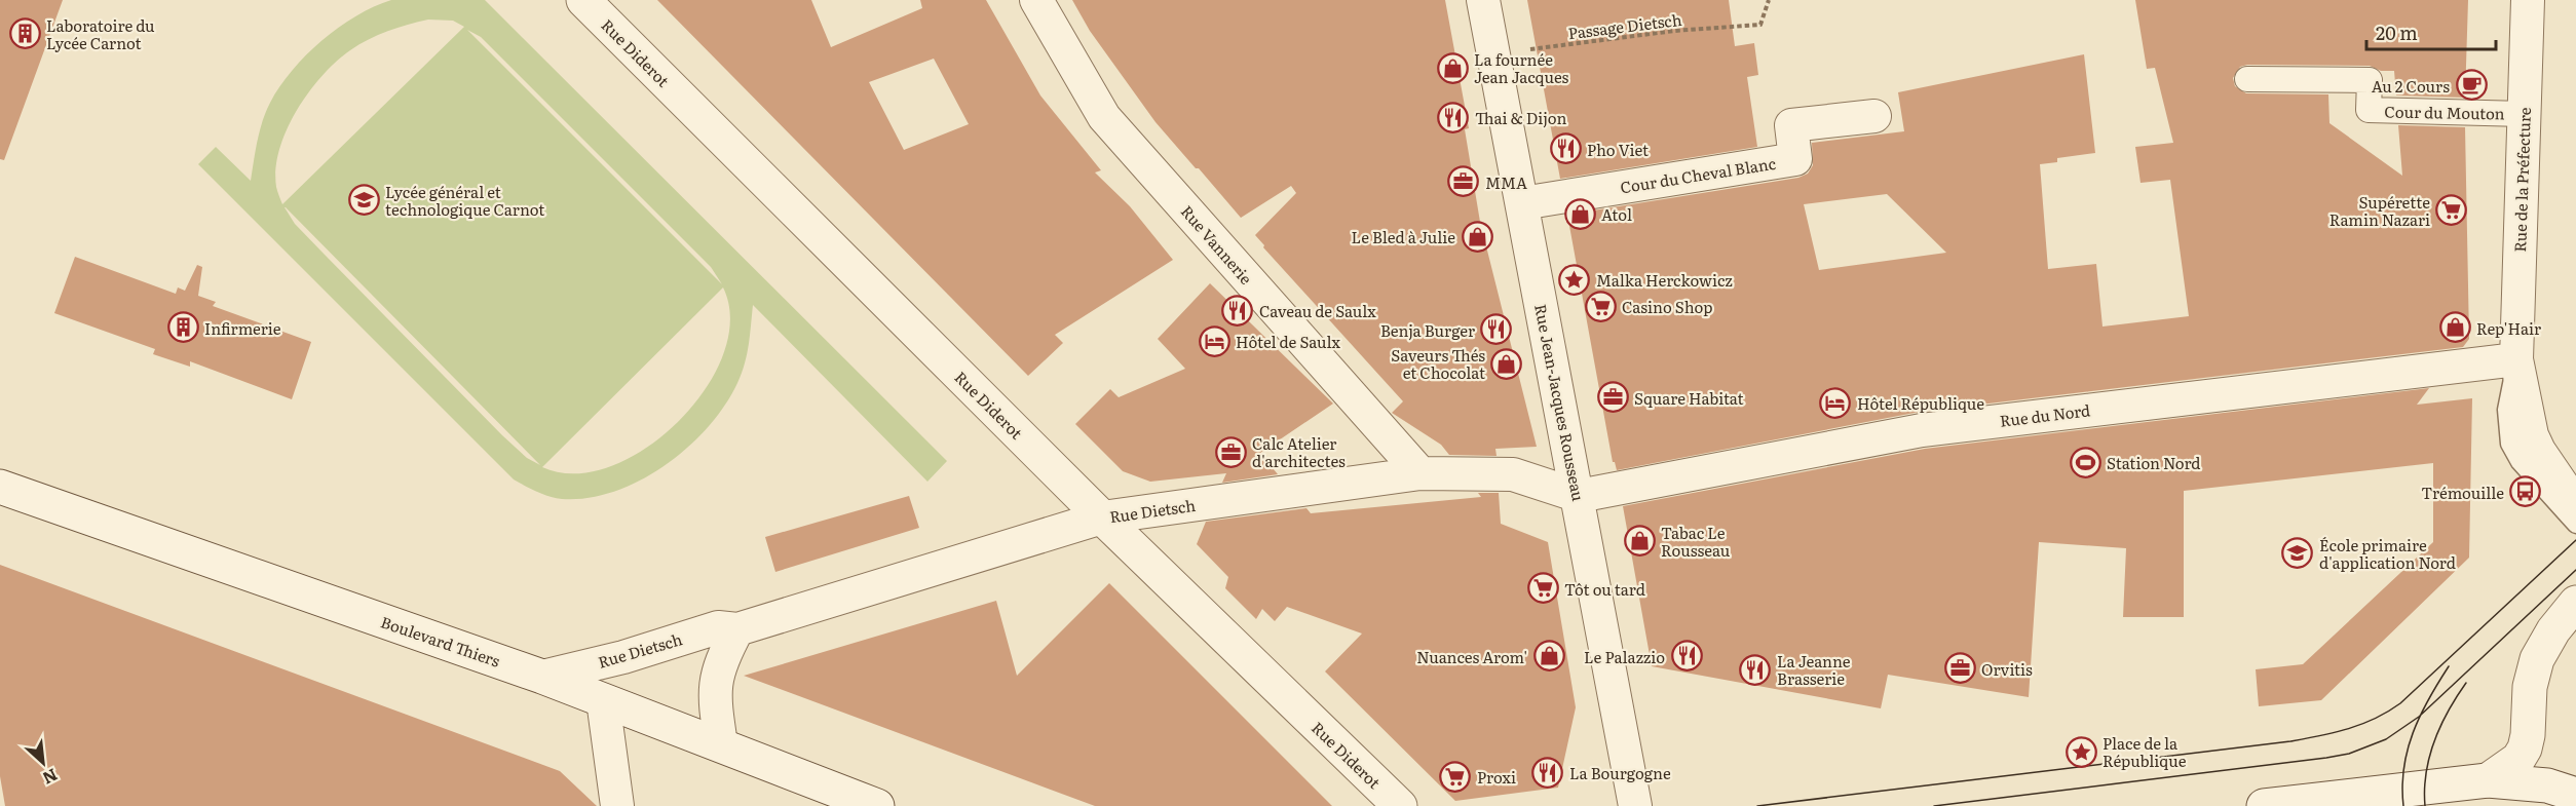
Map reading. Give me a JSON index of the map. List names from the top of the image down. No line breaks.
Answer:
{"streets":{"street":["Rue Diderot","Cour du Mouton","Cour du Cheval Blanc","Rue de la Préfecture","Rue Vannerie","Rue Jean-Jacques Rousseau","Rue du Nord","Rue Dietsch","Boulevard Thiers"],"path":["Passage Dietsch"]},"crossings":[["Passage Dietsch","Rue Jean-Jacques Rousseau"],["Rue Diderot","Rue Dietsch"],["Cour du Mouton","Rue de la Préfecture"],["Cour du Cheval Blanc","Rue Jean-Jacques Rousseau"],["Rue de la Préfecture","Rue du Nord"],["Rue Vannerie","Rue Dietsch"],["Rue Jean-Jacques Rousseau","Rue du Nord"],["Rue Jean-Jacques Rousseau","Rue Dietsch"],["Rue du Nord","Rue Dietsch"],["Rue Dietsch","Boulevard Thiers"]],"places":{"building":["Laboratoire du Lycée Carnot","Infirmerie"],"shop":["La fournée Jean Jacques","Atol","Le Bled à Julie","Rep'Hair","Saveurs Thés et Chocolat","Tabac Le Rousseau","Nuances Arom'"],"cafe":["Au 2 Cours"],"restaurant":["Thai & Dijon","Pho Viet","Caveau de Saulx","Benja Burger","Le Palazzio","La Jeanne Brasserie","La Bourgogne"],"office":["MMA","Square Habitat","Calc Atelier d'architectes","Orvitis"],"school or university":["Lycée général et technologique Carnot","École primaire d'application Nord"],"supermarket":["Supérette Ramin Nazari","Casino Shop","Tôt ou tard","Proxi"],"place":["Malka Herckowicz","Place de la République"],"hotel":["Hôtel de Saulx","Hôtel République"],"sports":["Station Nord"],"bus stop":["Trémouille"]},"scale_bar":"20 m","north":"bottom right"}
